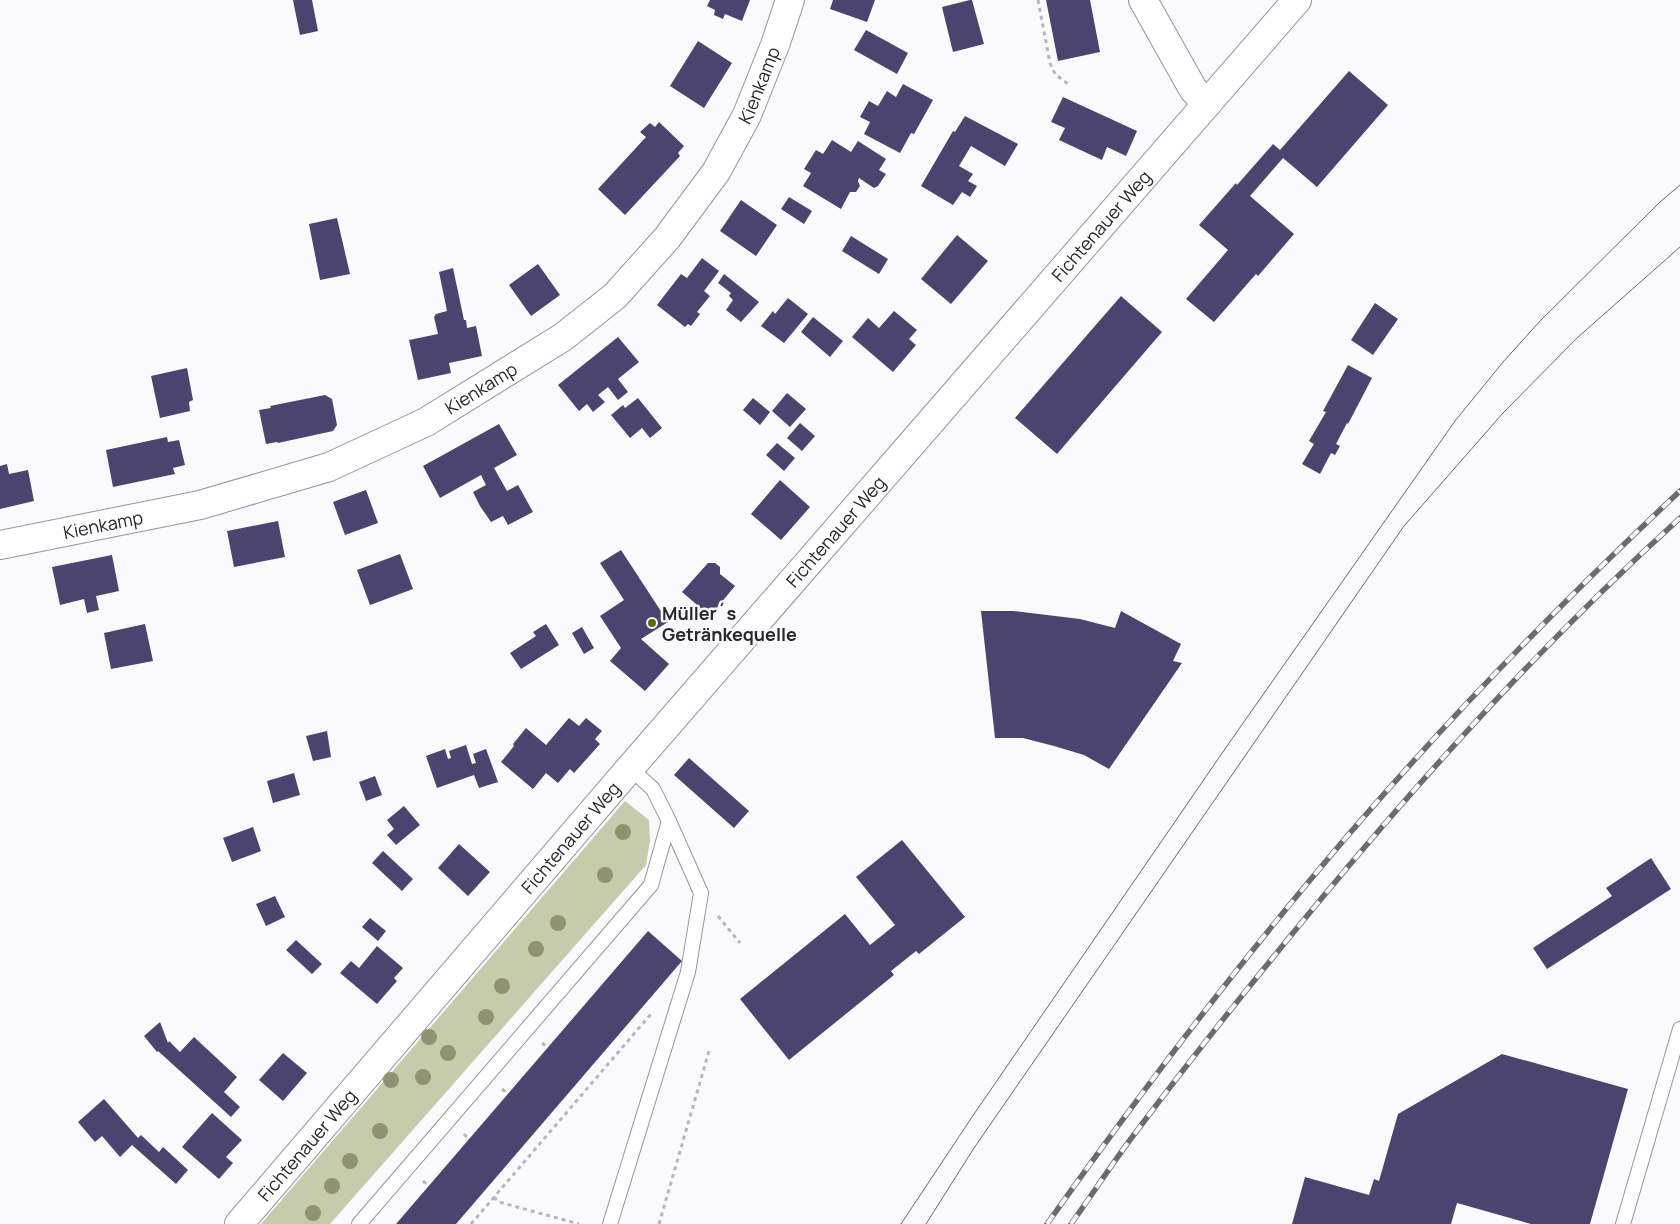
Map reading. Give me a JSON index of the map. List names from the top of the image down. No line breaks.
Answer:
{"streets":{"street":["Kienkamp","Fichtenauer Weg"]},"places":["Müller´s Getränkequelle"]}
